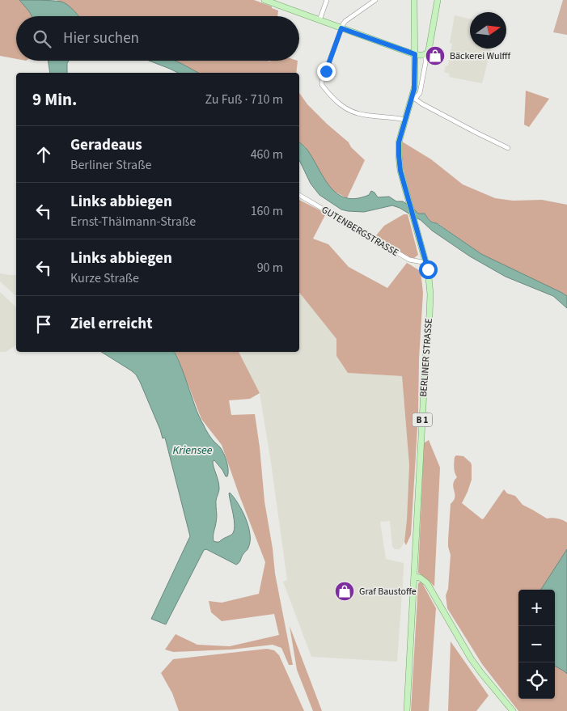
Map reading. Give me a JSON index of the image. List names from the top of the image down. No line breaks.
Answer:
{"streets":{"main road":["BERLINER STRASSE","B 1"],"street":["GUTENBERGSTRASSE"]},"crossings":[["GUTENBERGSTRASSE","BERLINER STRASSE"],["BERLINER STRASSE","B 1"]],"water":["Kriensee"],"places":{"shop":["Bäckerei Wulfff","Graf Baustoffe"]},"north":"right","page":{"search":"Hier suchen","heading":["9 Min.","Zu Fuß · 710 m"],"list":[["Geradeaus","Berliner Straße","460 m"],["Links abbiegen","Ernst-Thälmann-Straße","160 m"],["Links abbiegen","Kurze Straße","90 m"],"Ziel erreicht"],"map_buttons":["+","−"]}}
